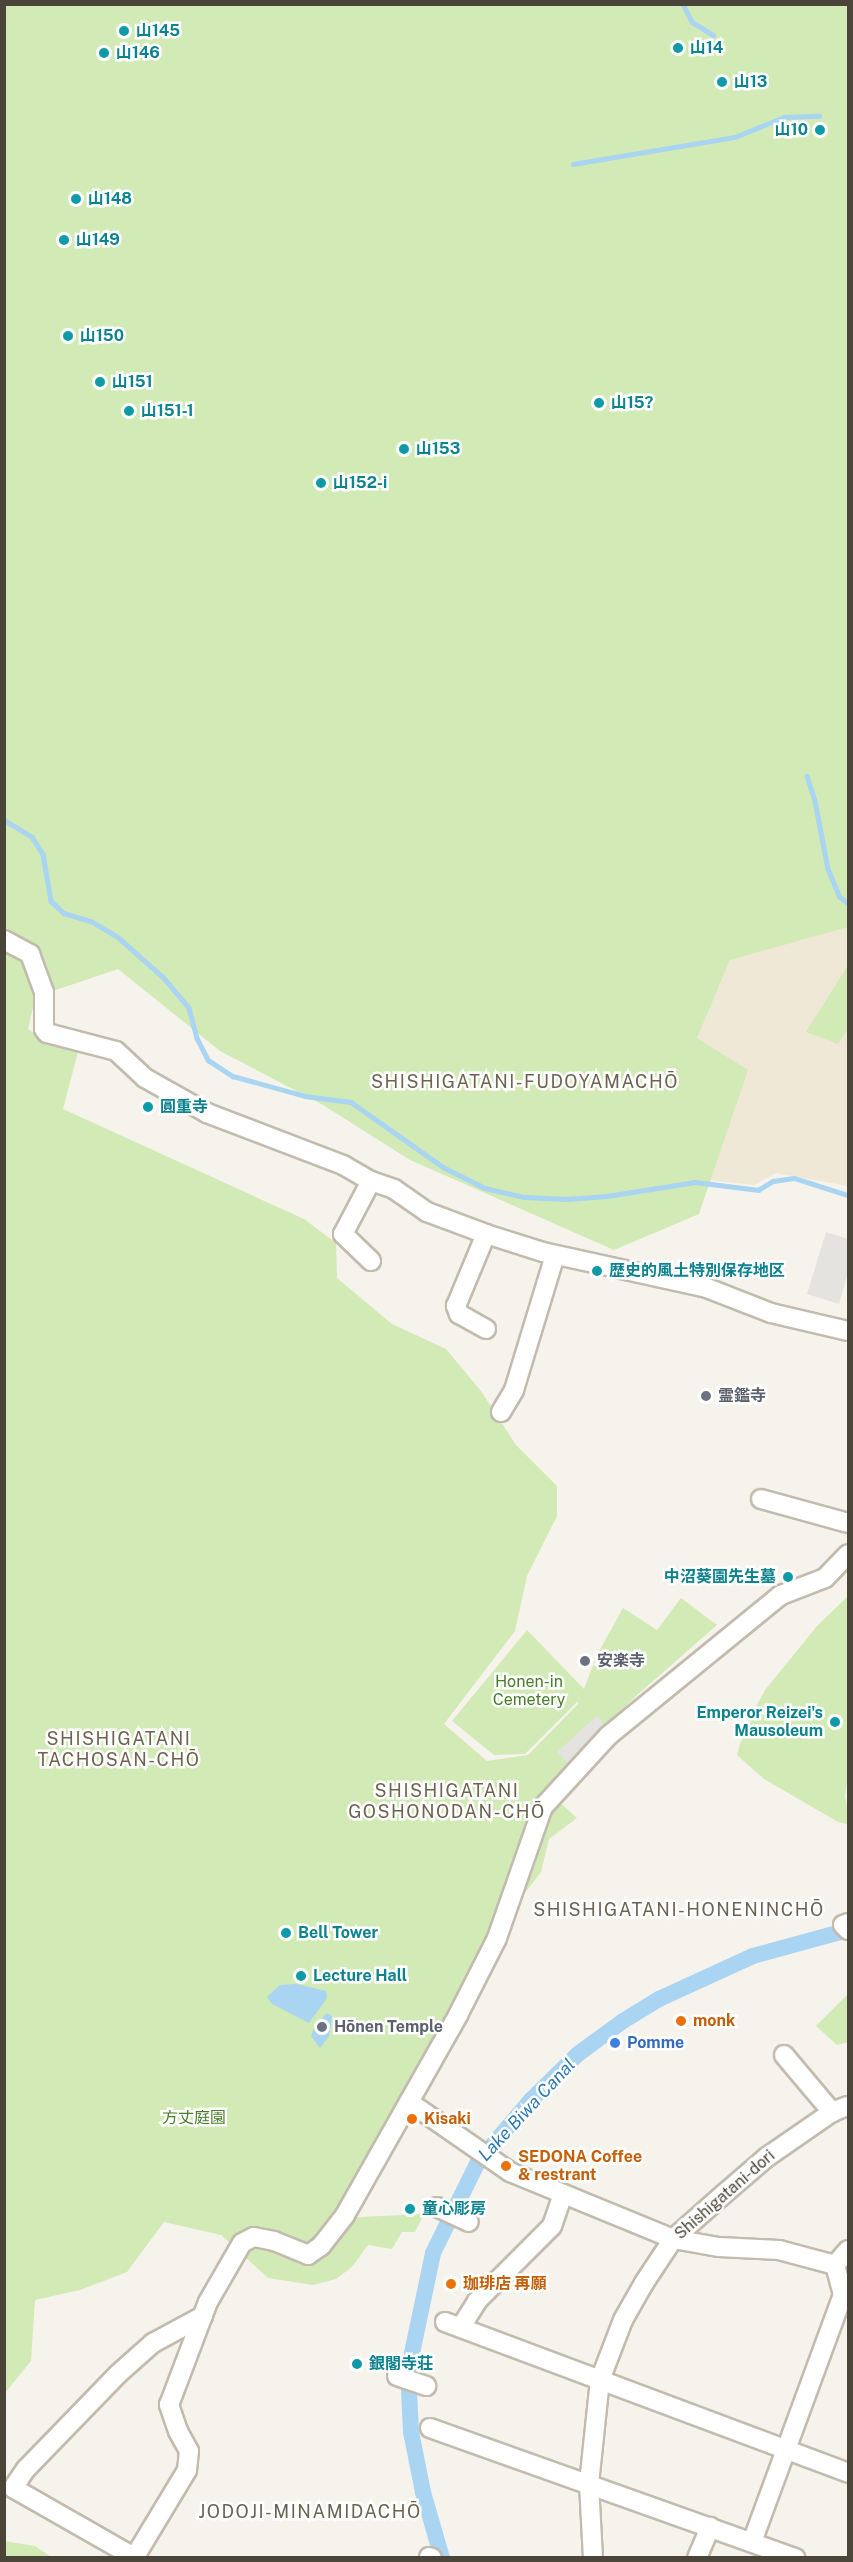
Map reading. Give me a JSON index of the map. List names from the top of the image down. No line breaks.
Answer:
{"streets":{"street":["Shishigatani-dori"]},"districts":["SHISHIGATANI-FUDOYAMACHŌ","SHISHIGATANI TACHOSAN-CHŌ","SHISHIGATANI GOSHONODAN-CHŌ","SHISHIGATANI-HONENINCHŌ","JODOJI-MINAMIDACHŌ"],"water":["Lake Biwa Canal"],"parks":["Honen-in Cemetery","方丈庭園"],"places":["山145","山14","山146","山13","山10","山148","山149","山150","山151","山15?","山151-1","山153","山152-i","圓重寺","歴史的風土特別保存地区","霊鑑寺","中沼葵園先生墓","安楽寺","Emperor Reizei's Mausoleum","Bell Tower","Lecture Hall","monk","Hōnen Temple","Pomme","Kisaki","SEDONA Coffee & restrant","童心彫房","珈琲店 再願","銀閣寺荘"]}
